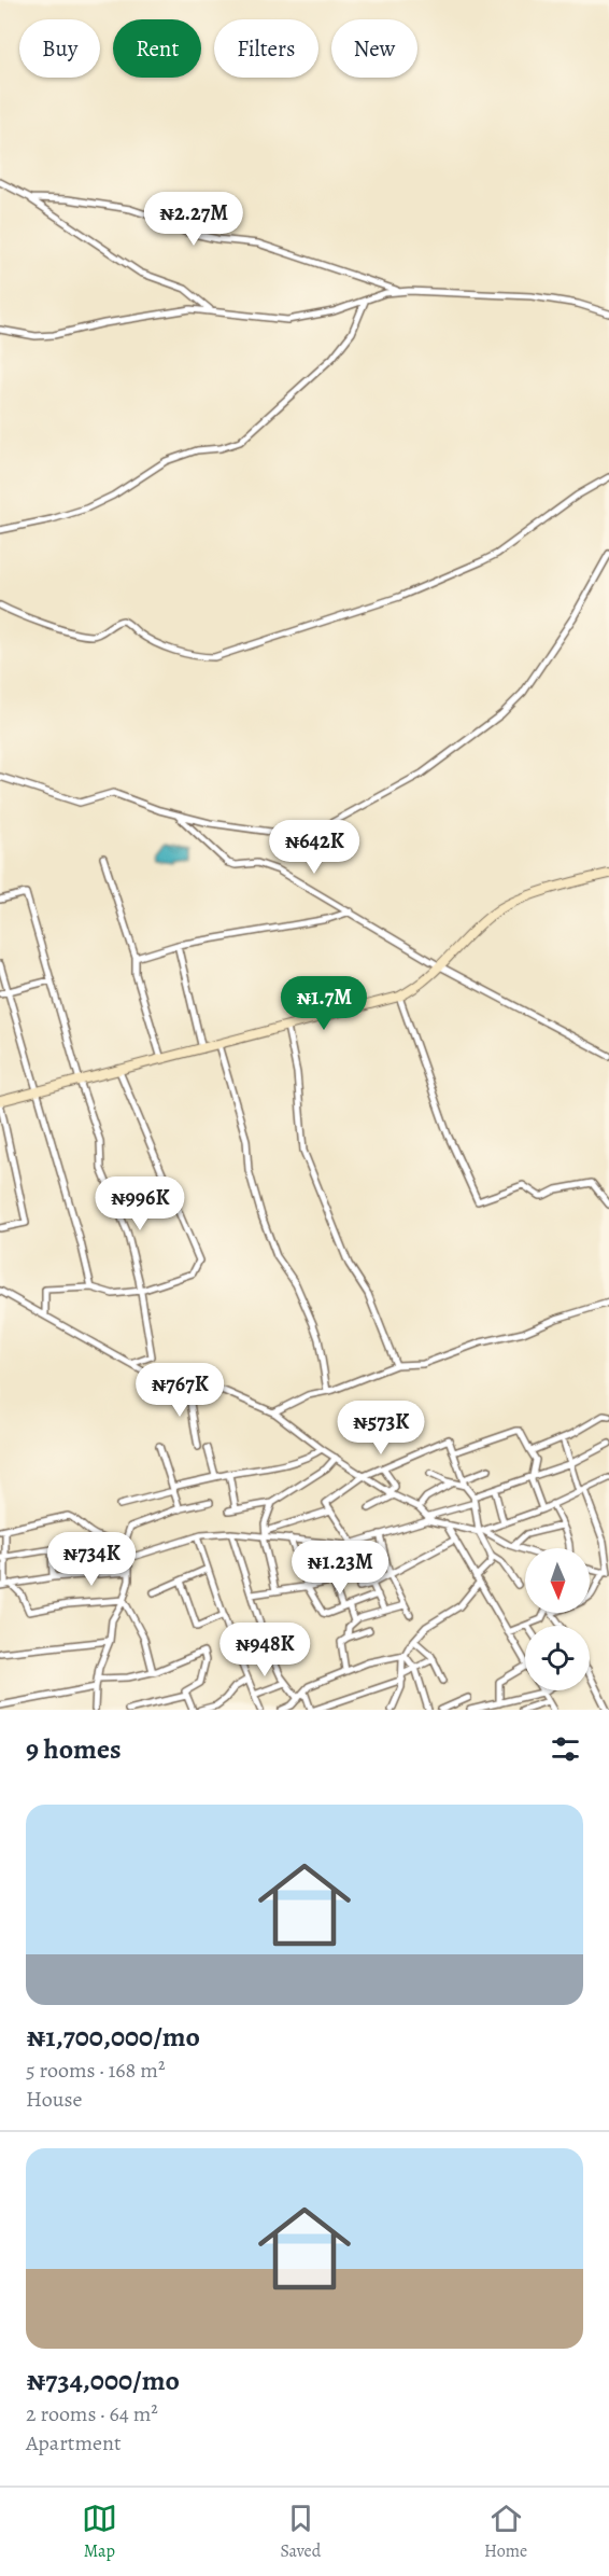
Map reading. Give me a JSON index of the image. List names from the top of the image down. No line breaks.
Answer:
{"north":"bottom","page":{"chip":["Buy","Rent","Filters","New"],"price":["₦2.27M","₦642K","₦1.7M","₦996K","₦767K","₦573K","₦734K","₦1.23M","₦948K"],"heading":"9 homes","list":[{"name":"₦1,700,000/mo","note":"5 rooms · 168 m² · House"},{"name":"₦734,000/mo","note":"2 rooms · 64 m² · Apartment"}],"tabs":["Map","Saved","Home"]}}
